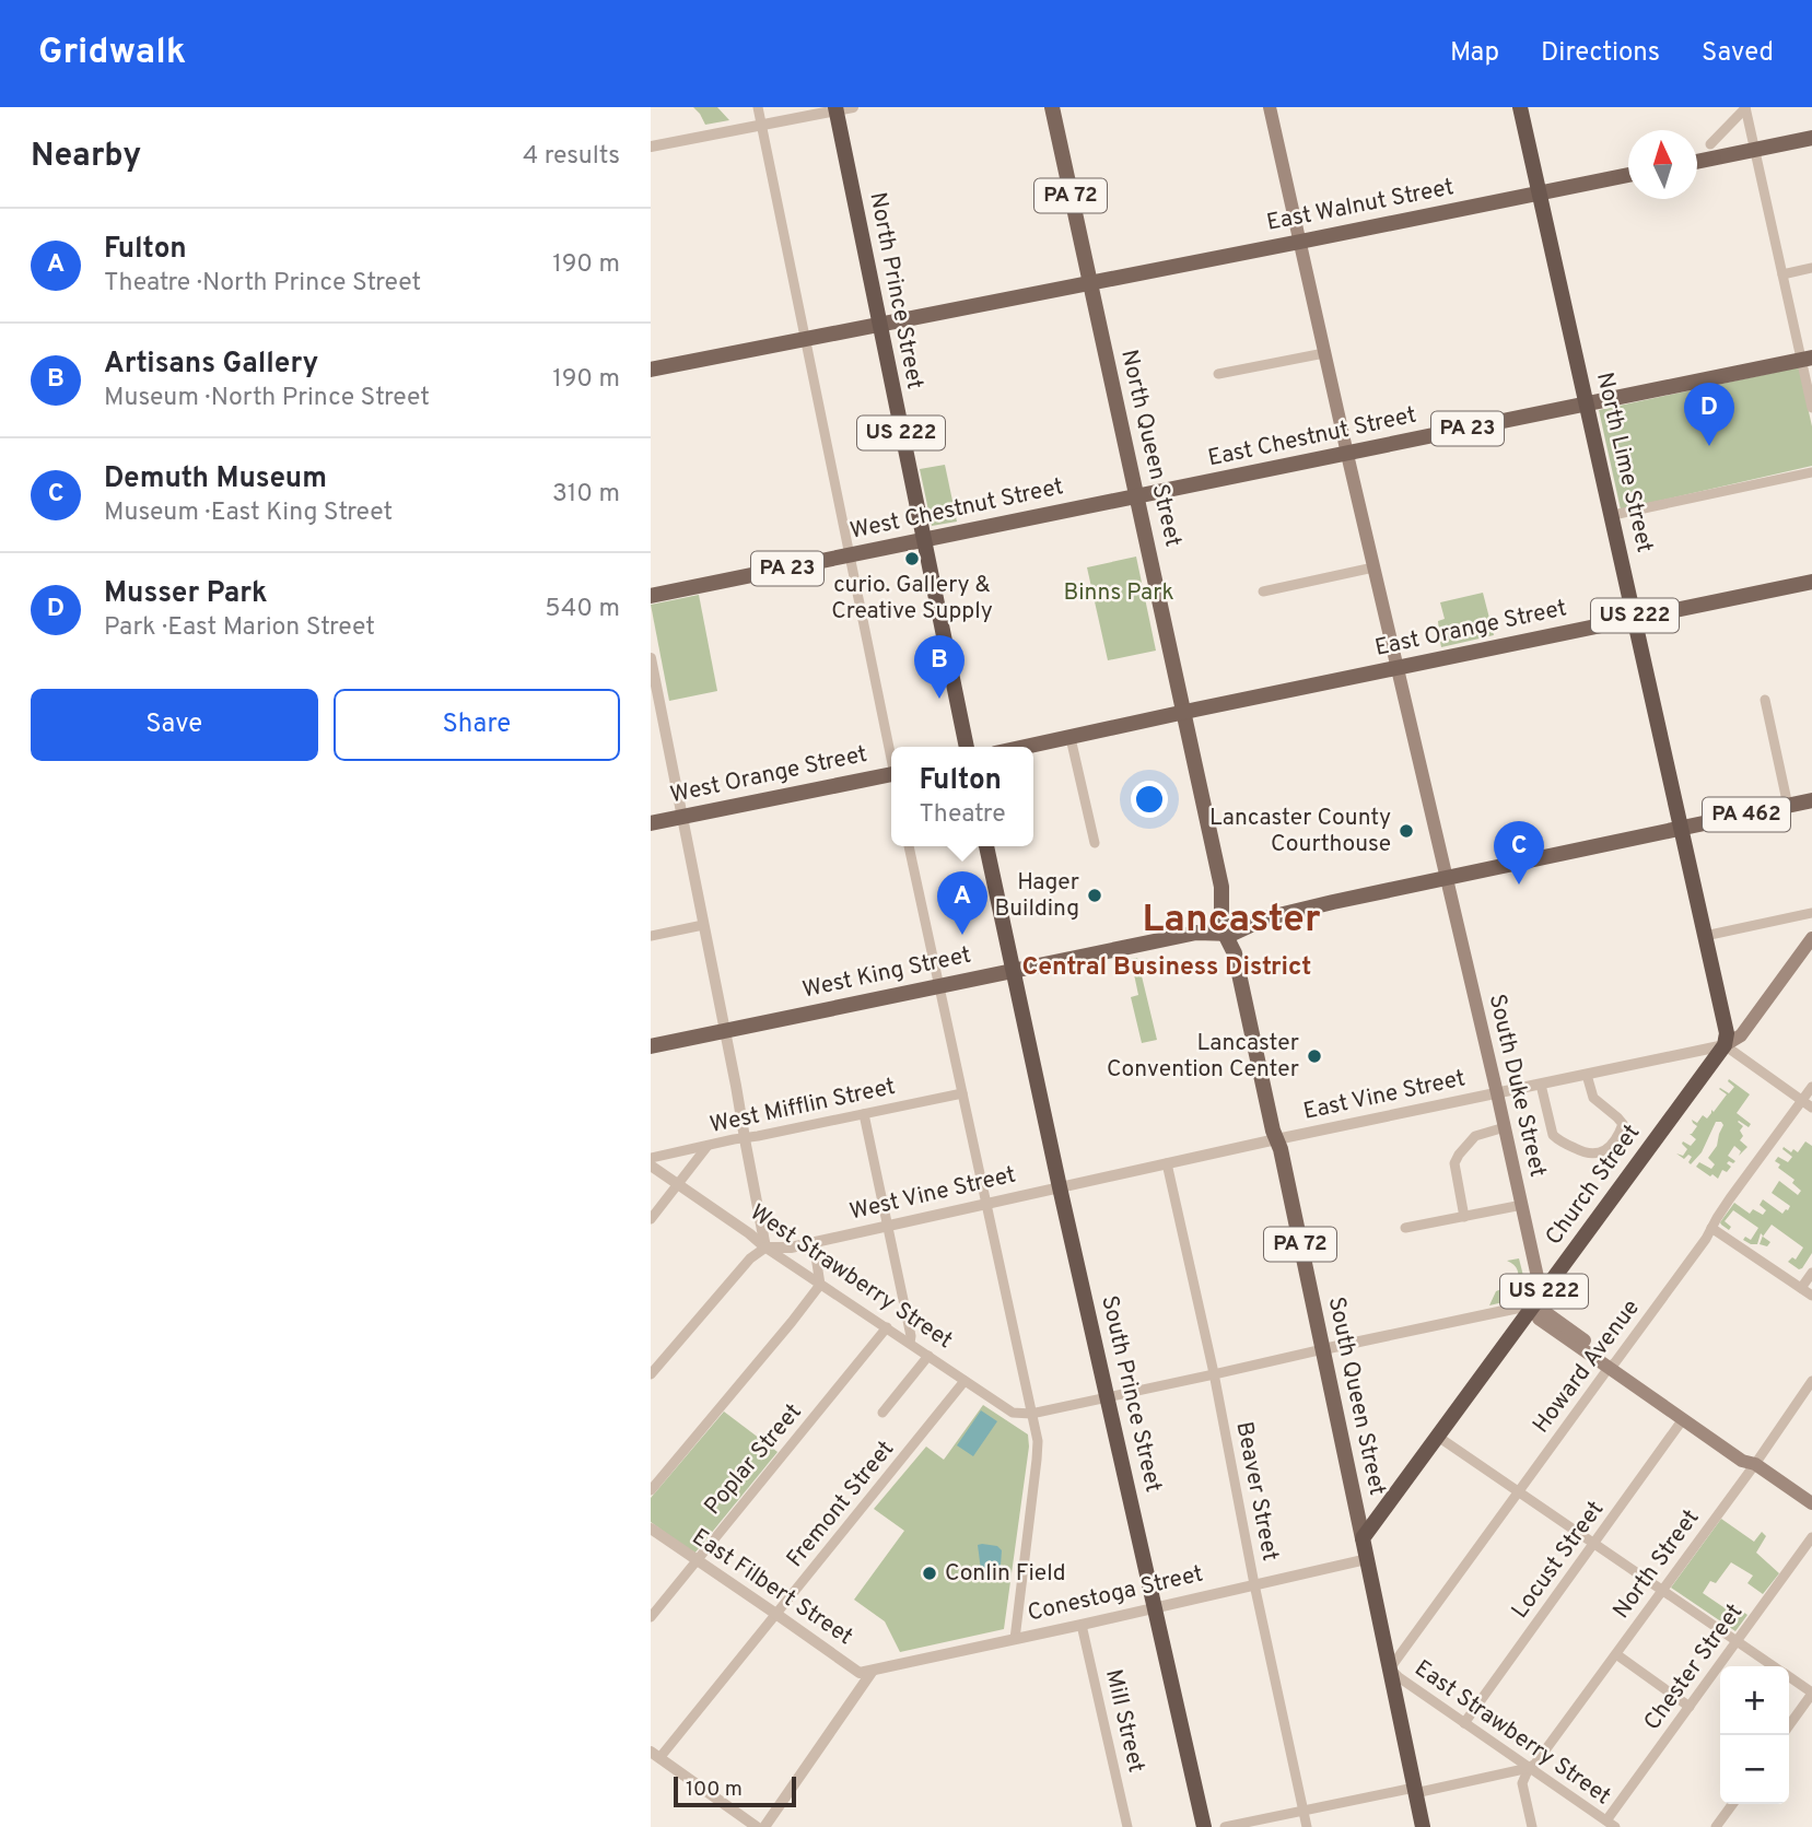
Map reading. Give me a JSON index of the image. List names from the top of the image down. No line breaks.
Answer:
{"streets":{"highway":["North Prince Street","US 222","North Lime Street","Church Street","South Prince Street","South Queen Street"],"main road":["PA 72","East Walnut Street","PA 23","East Chestnut Street","North Queen Street","West Chestnut Street","East Orange Street","West Orange Street","PA 462","West King Street","South Duke Street"],"street":["East Vine Street","West Mifflin Street","West Vine Street","West Strawberry Street","Howard Avenue","Poplar Street","Beaver Street","Fremont Street","Locust Street","North Street","East Filbert Street","Conestoga Street","Chester Street","Mill Street","East Strawberry Street"]},"crossings":[["East Walnut Street","North Prince Street"],["East Walnut Street","North Queen Street"],["East Walnut Street","North Lime Street"],["East Walnut Street","South Duke Street"],["North Prince Street","West Chestnut Street"],["US 222","North Lime Street"],["US 222","PA 462"],["US 222","East Vine Street"],["US 222","Church Street"],["East Chestnut Street","North Queen Street"],["East Chestnut Street","North Lime Street"],["East Chestnut Street","West Chestnut Street"],["East Chestnut Street","South Duke Street"],["North Queen Street","West Chestnut Street"],["North Queen Street","East Orange Street"],["North Queen Street","PA 462"],["North Queen Street","West King Street"],["North Queen Street","South Queen Street"],["North Lime Street","East Orange Street"],["North Lime Street","PA 462"],["East Orange Street","South Duke Street"],["PA 462","West King Street"],["PA 462","South Duke Street"],["PA 462","South Queen Street"],["West King Street","South Prince Street"],["West King Street","South Queen Street"],["South Duke Street","East Vine Street"],["South Duke Street","Church Street"],["East Vine Street","Church Street"],["East Vine Street","West Vine Street"],["East Vine Street","South Queen Street"],["Church Street","South Queen Street"],["West Vine Street","West Strawberry Street"],["West Vine Street","South Prince Street"],["West Vine Street","South Queen Street"],["West Vine Street","Beaver Street"],["West Strawberry Street","Poplar Street"],["West Strawberry Street","Fremont Street"],["Howard Avenue","South Queen Street"],["Howard Avenue","East Strawberry Street"],["South Prince Street","Conestoga Street"],["South Queen Street","Conestoga Street"],["South Queen Street","East Strawberry Street"],["Poplar Street","East Filbert Street"],["Beaver Street","Conestoga Street"],["Fremont Street","East Filbert Street"],["Locust Street","East Strawberry Street"],["North Street","East Strawberry Street"],["East Filbert Street","Conestoga Street"],["Conestoga Street","Mill Street"],["Chester Street","East Strawberry Street"]],"districts":["Lancaster","Central Business District"],"parks":["Binns Park"],"places":["curio. Gallery & Creative Supply","Lancaster County Courthouse","Hager Building","Lancaster Convention Center","Conlin Field"],"scale_bar":"100 m","north":"top","page":{"header":"Gridwalk","nav":["Map","Directions","Saved"],"heading":["Nearby","4 results"],"list":[{"mark":"A","name":"Fulton","note":"Theatre · North Prince Street","value":"190 m"},{"mark":"B","name":"Artisans Gallery","note":"Museum · North Prince Street","value":"190 m"},{"mark":"C","name":"Demuth Museum","note":"Museum · East King Street","value":"310 m"},{"mark":"D","name":"Musser Park","note":"Park · East Marion Street","value":"540 m"}],"pins":["D","B","C","A"],"buttons":["Save","Share"],"popup":["Fulton","Theatre"],"map_buttons":["+","−"],"scale":"100 m"}}
